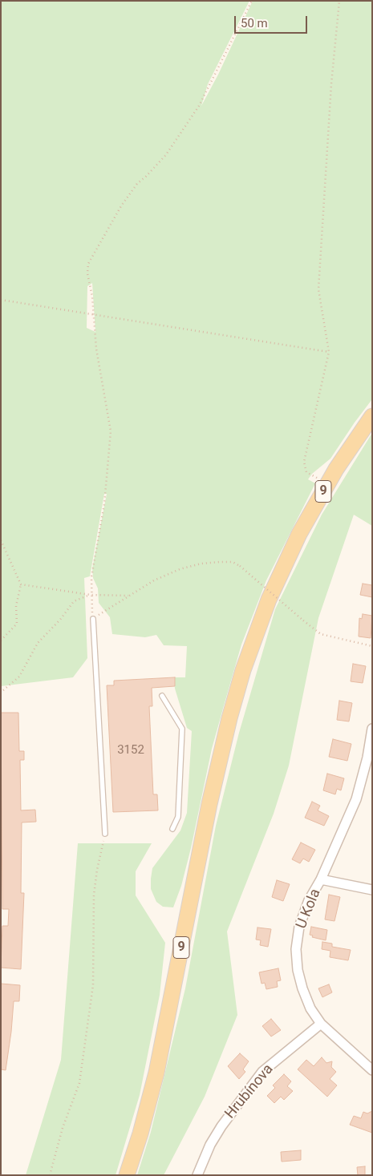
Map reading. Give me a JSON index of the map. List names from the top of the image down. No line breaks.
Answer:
{"streets":{"main road":["9"],"street":["U Kola","Hrubínova"]},"crossings":[["U Kola","Hrubínova"]],"house_numbers":["3152"],"scale_bar":"50 m"}
